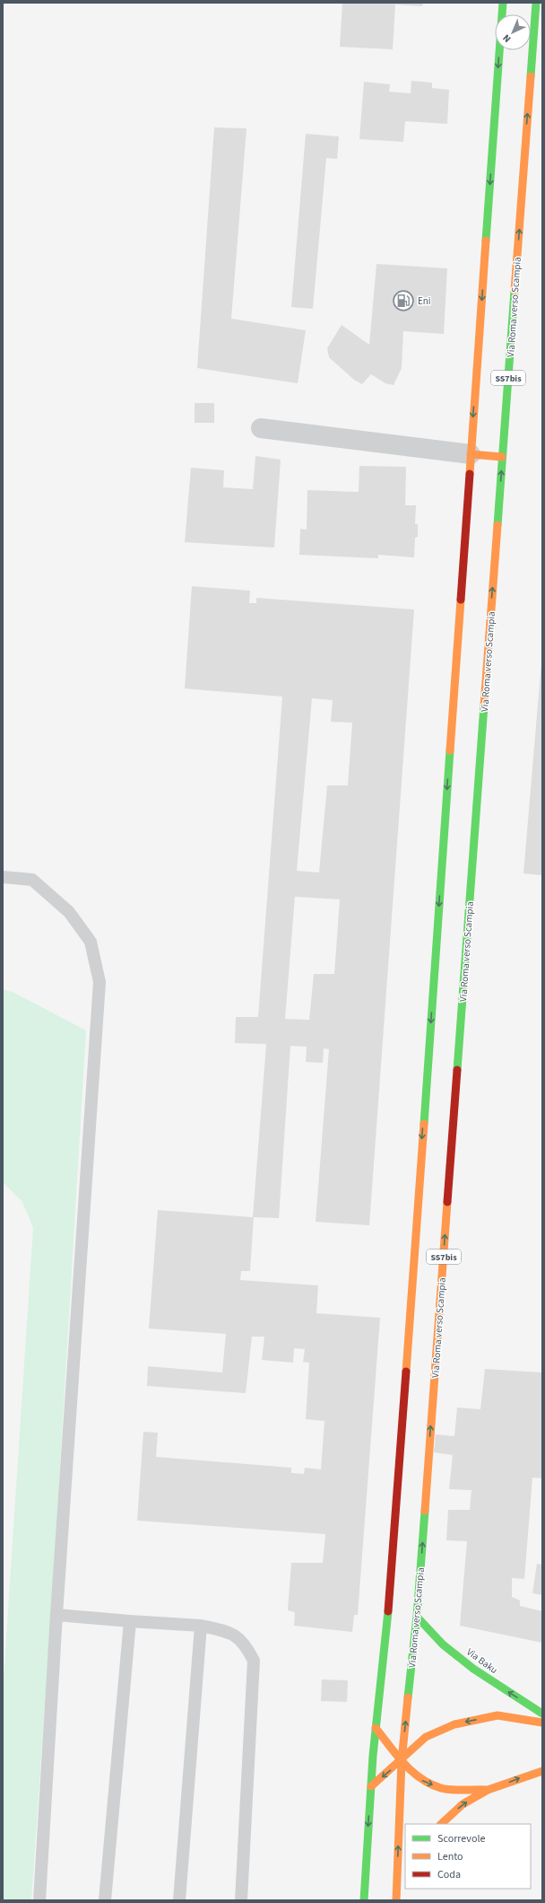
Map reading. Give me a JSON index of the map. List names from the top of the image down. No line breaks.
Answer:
{"streets":{"main road":["Via Roma verso Scampia","SS7bis","Via Baku"]},"crossings":[["Via Roma verso Scampia","Via Baku"]],"one_way":["Via Baku"],"places":{"fuel station":["Eni"]},"legend":["Scorrevole","Lento","Coda"],"north":"bottom left"}
